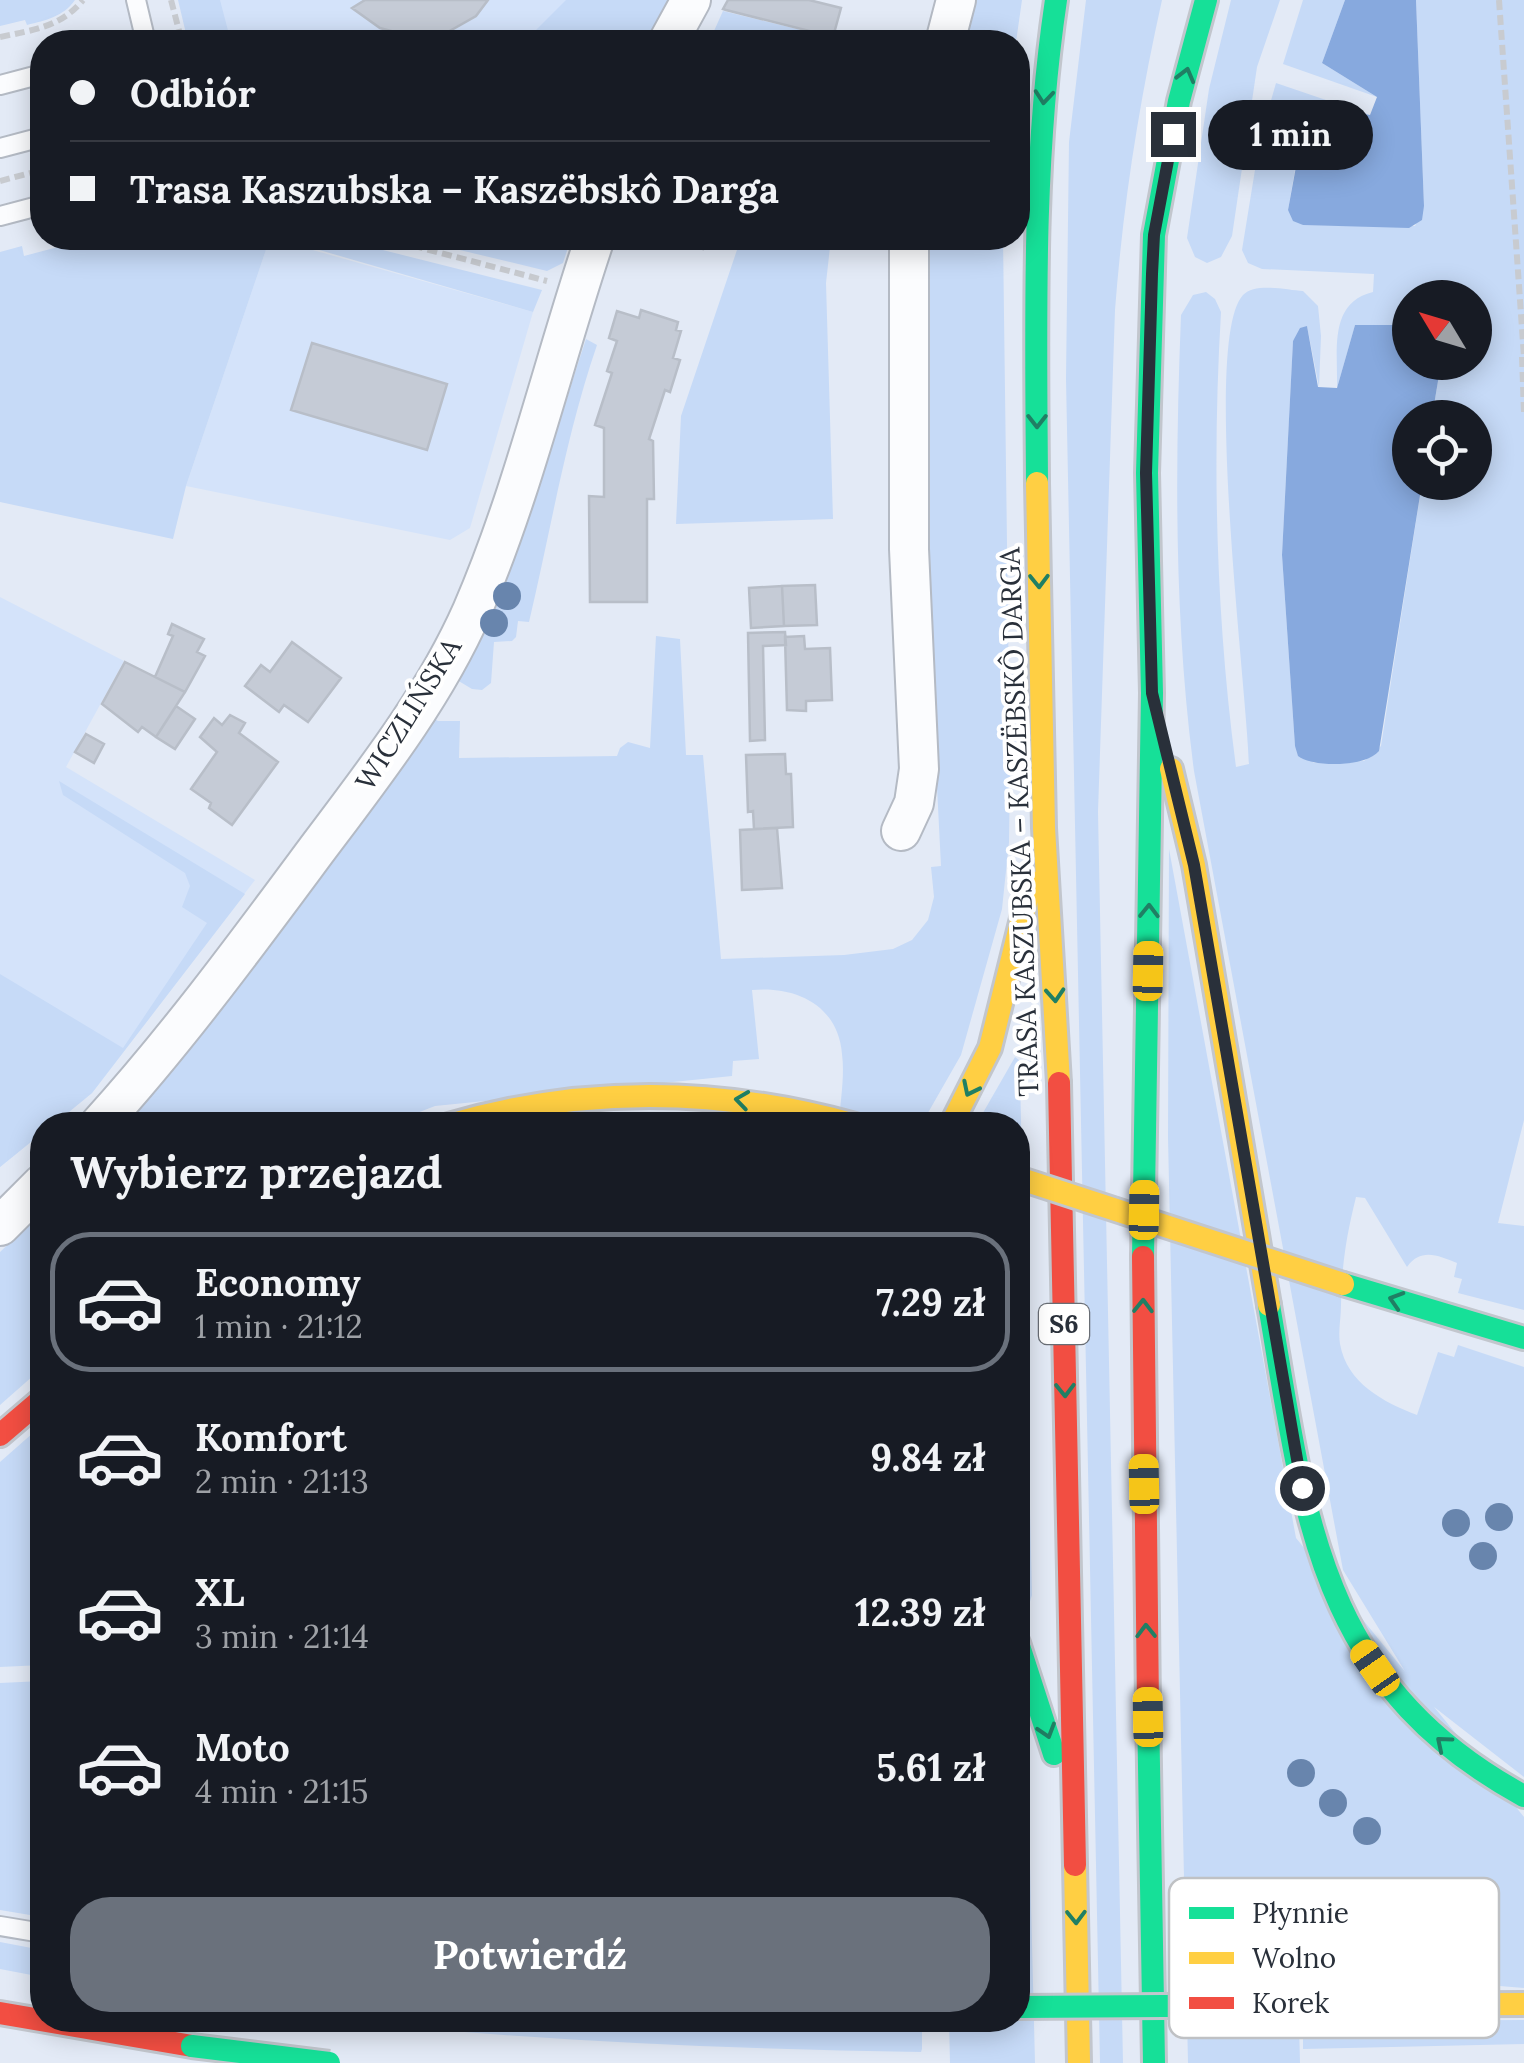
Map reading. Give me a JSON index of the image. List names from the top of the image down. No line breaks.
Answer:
{"streets":{"main road":["TRASA KASZUBSKA – KASZËBSKÔ DARGA","S6"],"street":["WICZLIŃSKA"]},"crossings":[["TRASA KASZUBSKA – KASZËBSKÔ DARGA","S6"]],"legend":["Płynnie","Wolno","Korek"],"north":"top left","page":{"banner":["Odbiór","Trasa Kaszubska – Kaszëbskô Darga"],"bubble":"1 min","heading":"Wybierz przejazd","list":[{"name":"Economy","note":"1 min · 21:12","value":"7.29 zł"},{"name":"Komfort","note":"2 min · 21:13","value":"9.84 zł"},{"name":"XL","note":"3 min · 21:14","value":"12.39 zł"},{"name":"Moto","note":"4 min · 21:15","value":"5.61 zł"}],"buttons":"Potwierdź"}}
